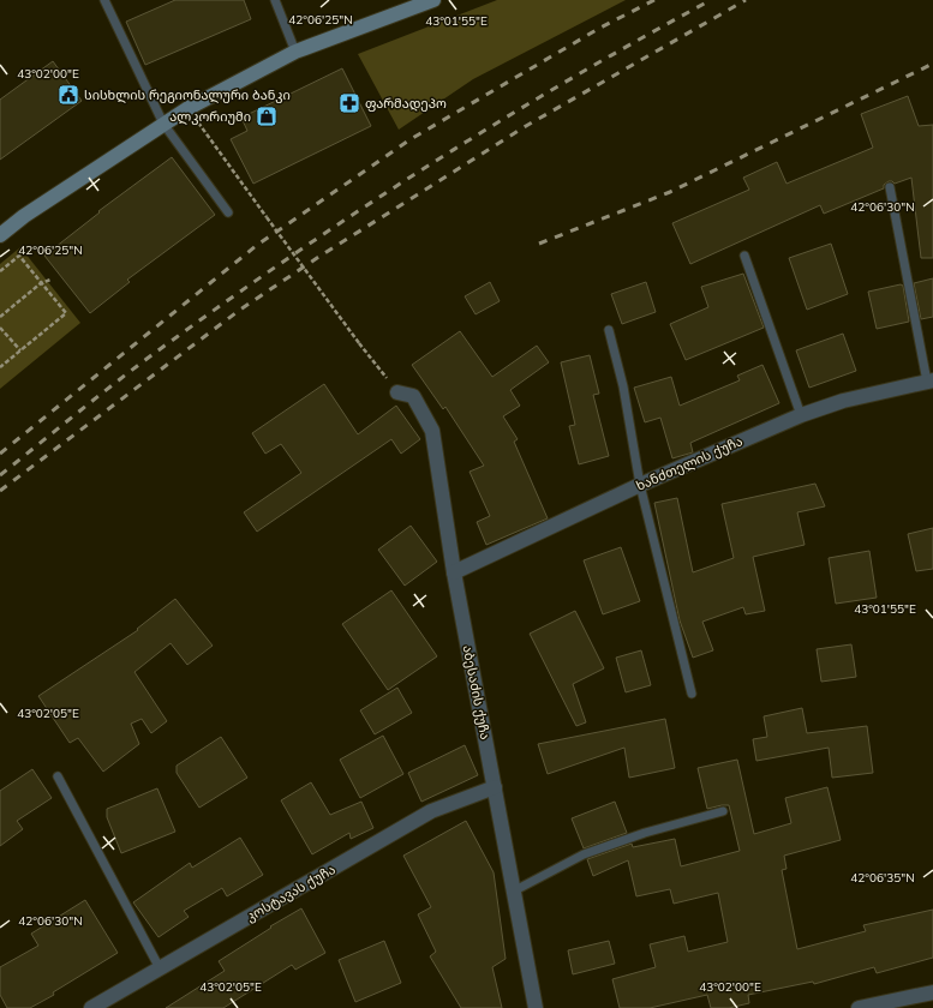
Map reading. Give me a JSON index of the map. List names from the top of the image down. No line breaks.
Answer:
{"streets":{"street":["ხანძთელის ქუჩა","აბესაძის ქუჩა","კოსტავას ქუჩა"]},"crossings":[["ხანძთელის ქუჩა","აბესაძის ქუჩა"],["აბესაძის ქუჩა","კოსტავას ქუჩა"]],"places":{"public building":["სისხლის რეგიონალური ბანკი"],"pharmacy":["ფარმადეპო"],"shop":["ალკორიუმი"]},"coordinates":["42°06'25\"N","43°01'55\"E","43°02'00\"E","42°06'30\"N","43°02'05\"E","42°06'35\"N"]}
